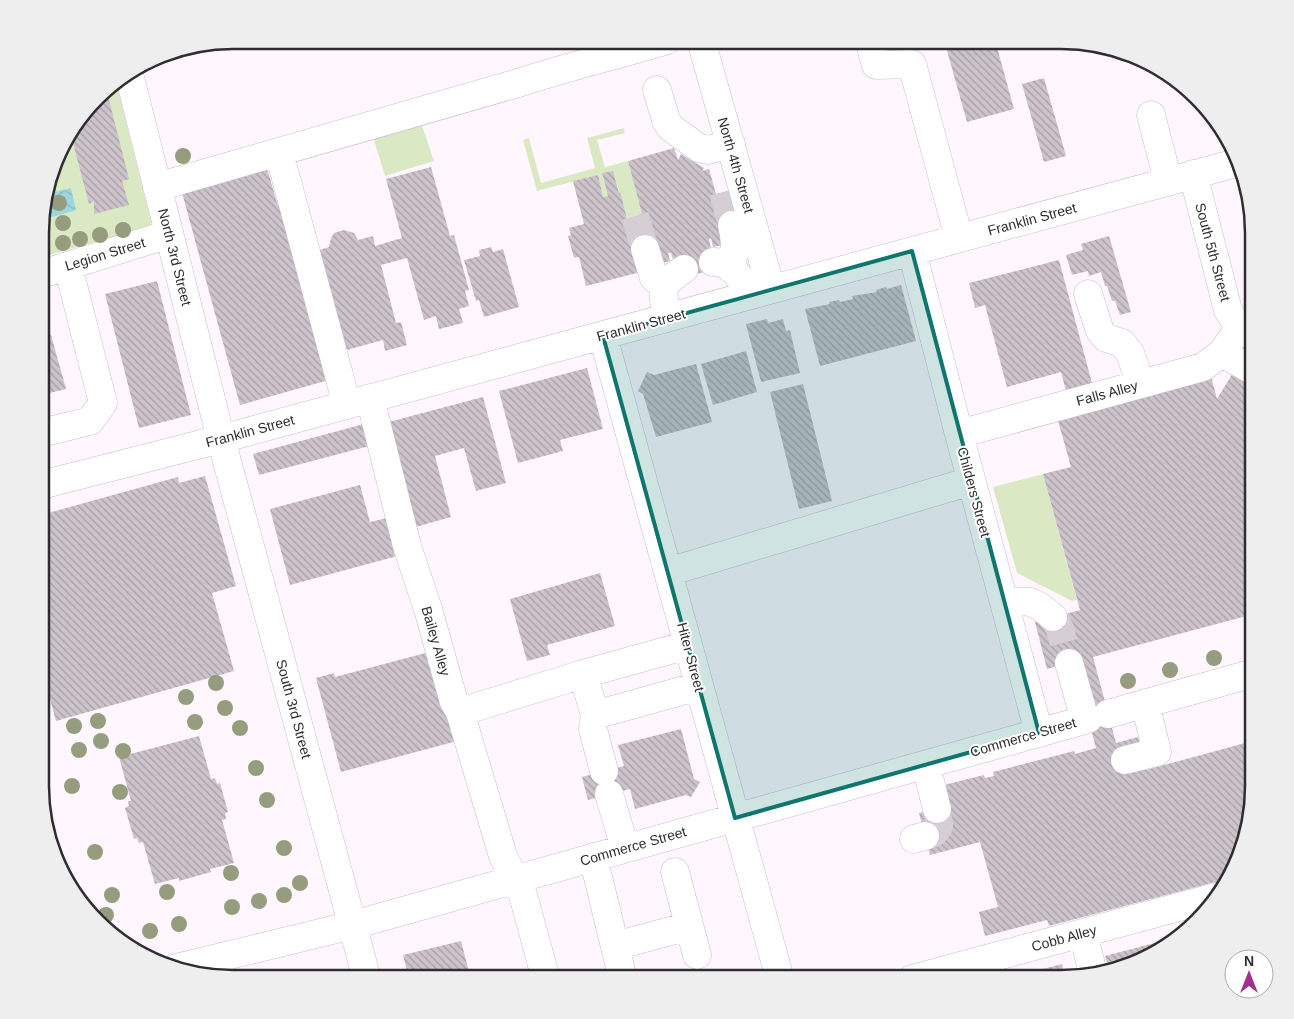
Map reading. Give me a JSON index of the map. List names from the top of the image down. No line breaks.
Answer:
{"streets":{"street":["North 4th Street","Franklin Street","South 5th Street","Legion Street","North 3rd Street","Falls Alley","Childers Street","Bailey Alley","Hiter Street","South 3rd Street","Commerce Street","Cobb Alley"]},"crossings":[["North 4th Street","Franklin Street"],["Franklin Street","South 5th Street"],["Franklin Street","North 3rd Street"],["Franklin Street","Childers Street"],["Franklin Street","Bailey Alley"],["Franklin Street","Hiter Street"],["Franklin Street","South 3rd Street"],["Legion Street","North 3rd Street"],["North 3rd Street","South 3rd Street"],["Falls Alley","Childers Street"],["Childers Street","Commerce Street"],["Bailey Alley","Commerce Street"],["Hiter Street","Commerce Street"],["South 3rd Street","Commerce Street"]],"north":"top"}
